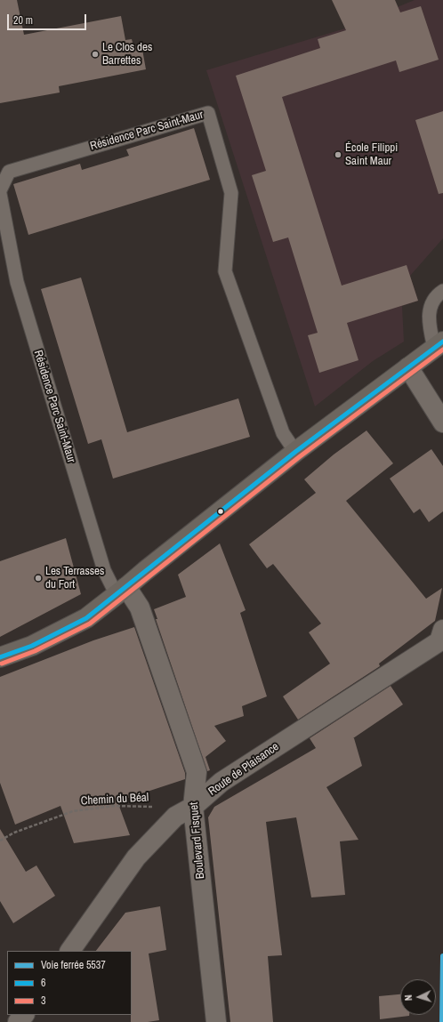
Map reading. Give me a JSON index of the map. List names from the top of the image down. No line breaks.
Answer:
{"streets":{"street":["Route de Plaisance","Boulevard Fisquet"],"lane":["Résidence Parc Saint-Maur"],"path":["Chemin du Béal"]},"crossings":[["Résidence Parc Saint-Maur","Boulevard Fisquet"],["Route de Plaisance","Boulevard Fisquet"]],"places":["Le Clos des Barrettes","École Filippi Saint Maur","Les Terrasses du Fort"],"lines":["transit line 6","transit line 3","rail line 5537"],"legend":["Voie ferrée 5537","6","3"],"scale_bar":"20 m","north":"left"}
